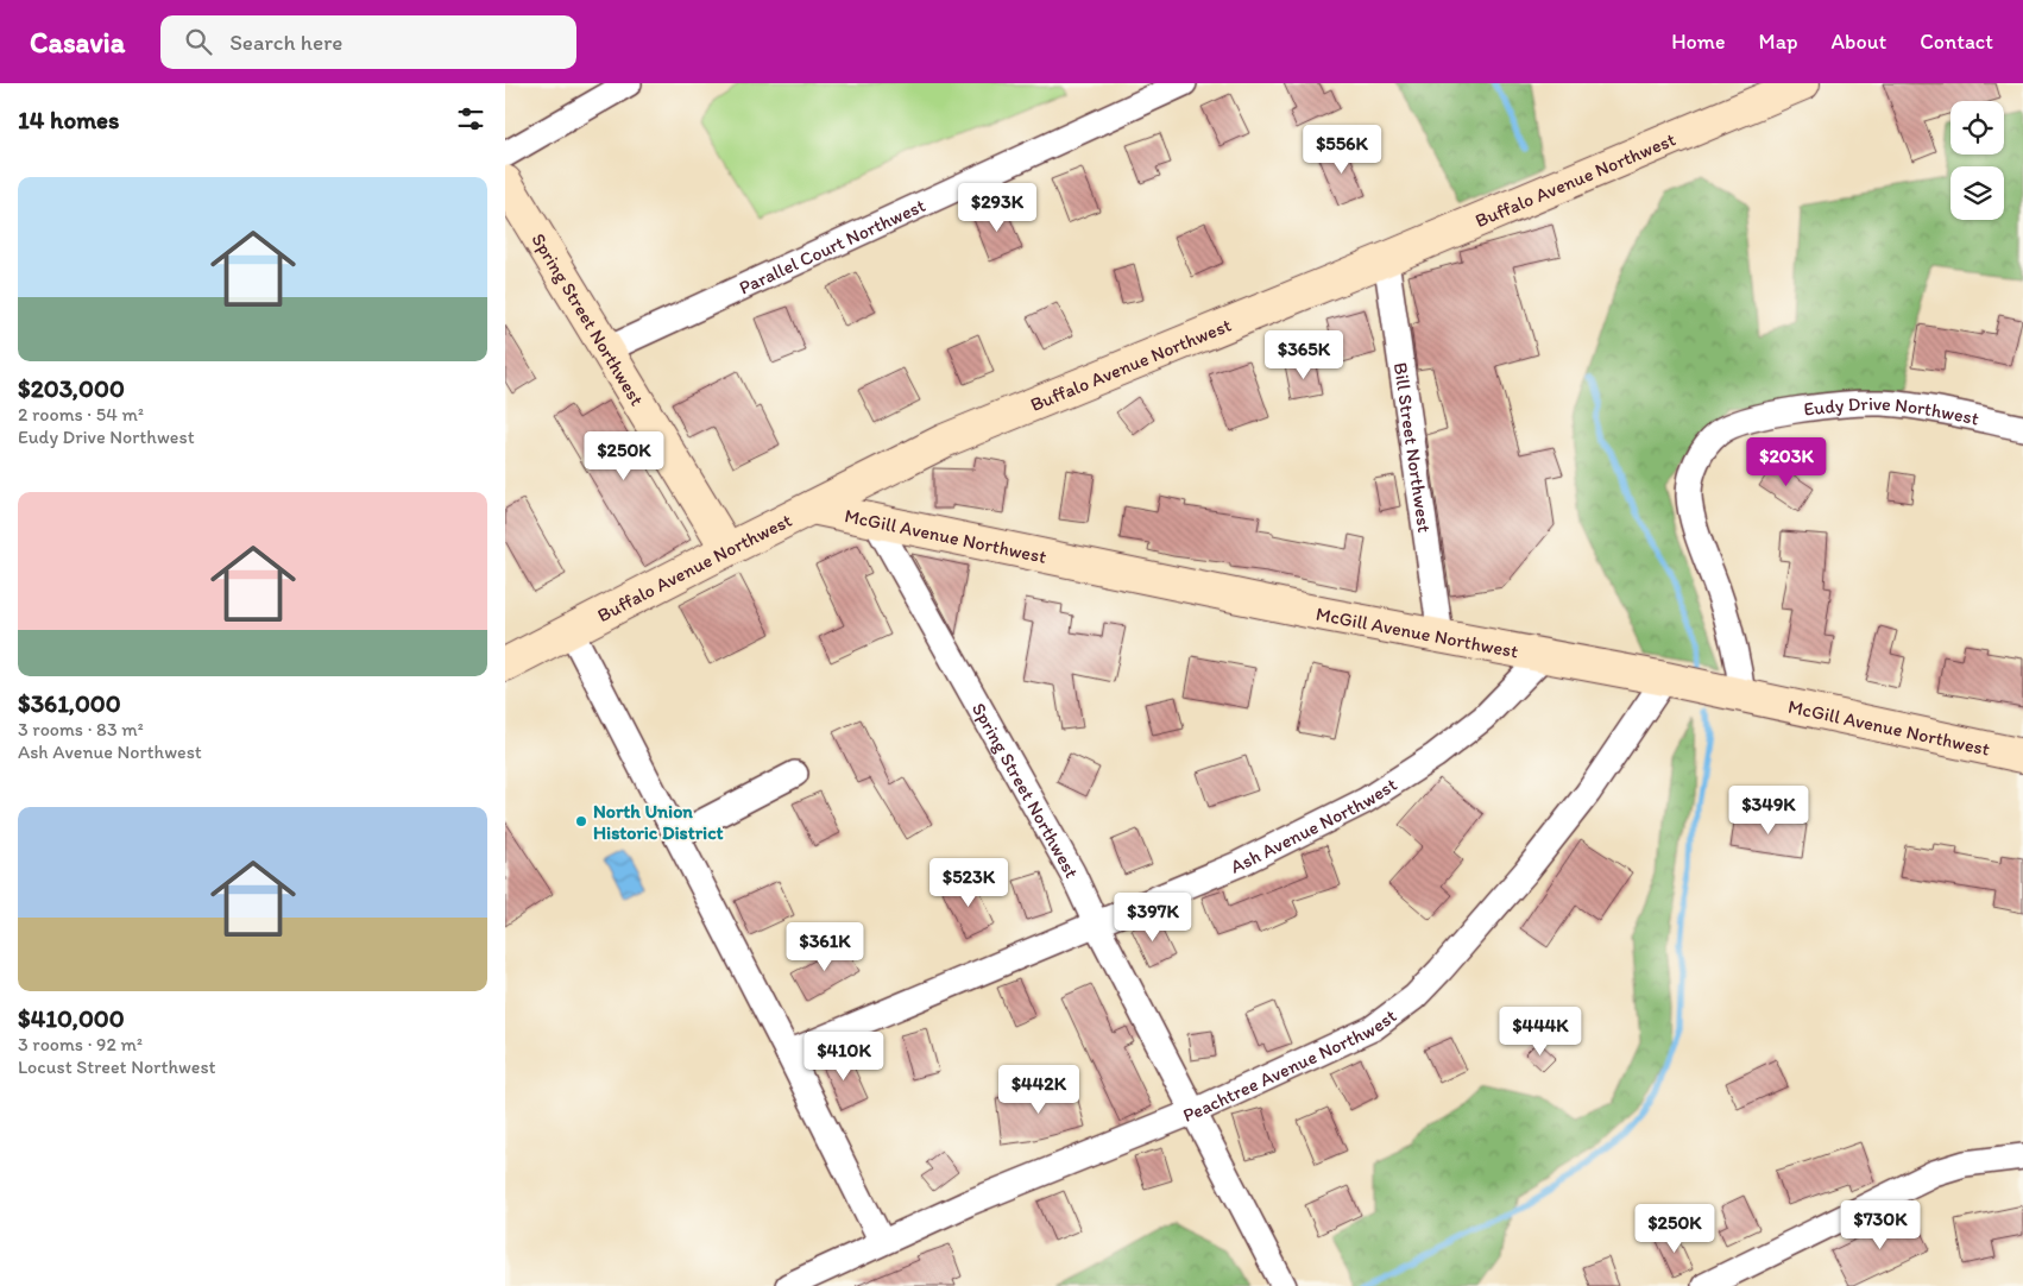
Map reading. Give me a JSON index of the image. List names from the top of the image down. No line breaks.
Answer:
{"streets":{"street":["Buffalo Avenue Northwest","Parallel Court Northwest","Spring Street Northwest","Eudy Drive Northwest","Bill Street Northwest","McGill Avenue Northwest","Ash Avenue Northwest","Peachtree Avenue Northwest"]},"crossings":[["Buffalo Avenue Northwest","Spring Street Northwest"],["Buffalo Avenue Northwest","Bill Street Northwest"],["Buffalo Avenue Northwest","McGill Avenue Northwest"],["Parallel Court Northwest","Spring Street Northwest"],["Spring Street Northwest","McGill Avenue Northwest"],["Spring Street Northwest","Ash Avenue Northwest"],["Spring Street Northwest","Peachtree Avenue Northwest"],["Eudy Drive Northwest","McGill Avenue Northwest"],["Bill Street Northwest","McGill Avenue Northwest"],["McGill Avenue Northwest","Ash Avenue Northwest"],["McGill Avenue Northwest","Peachtree Avenue Northwest"]],"places":["North Union Historic District"],"page":{"header":"Casavia","search":"Search here","nav":["Home","Map","About","Contact"],"heading":"14 homes","price":["$556K","$293K","$365K","$250K","$203K","$349K","$523K","$397K","$361K","$444K","$410K","$442K","$730K","$250K"],"list":[{"name":"$203,000","note":"2 rooms · 54 m² · Eudy Drive Northwest"},{"name":"$361,000","note":"3 rooms · 83 m² · Ash Avenue Northwest"},{"name":"$410,000","note":"3 rooms · 92 m² · Locust Street Northwest"}]}}
